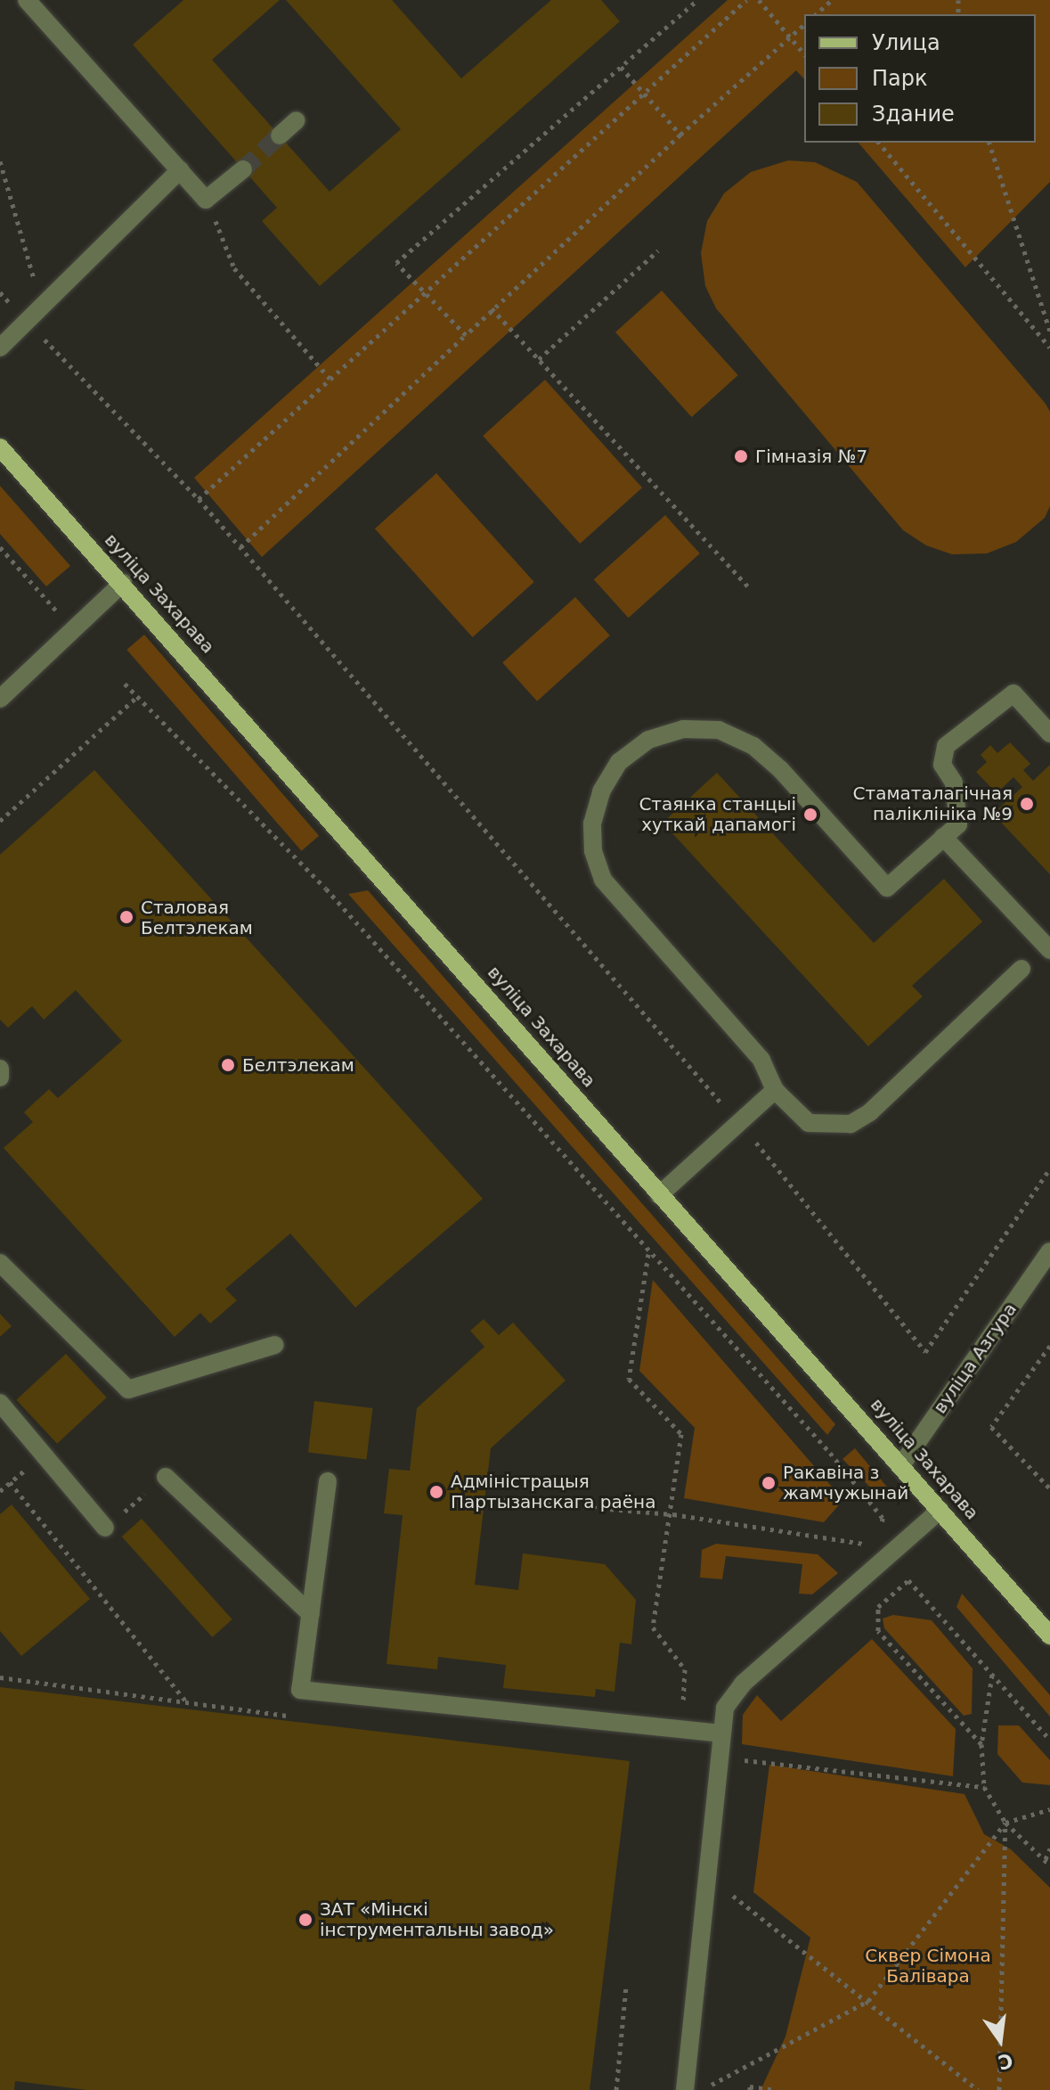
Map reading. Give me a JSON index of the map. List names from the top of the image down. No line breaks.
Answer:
{"streets":{"main road":["вуліца Захарава"],"street":["вуліца Азгура"]},"crossings":[["вуліца Захарава","вуліца Азгура"]],"parks":["Сквер Сімона Балівара"],"places":["Гімназія №7","Стаматалагічная паліклініка №9","Стаянка станцыі хуткай дапамогі","Сталовая Белтэлекам","Белтэлекам","Ракавіна з жамчужынай","Адміністрацыя Партызанскага раёна","ЗАТ «Мінскі інструментальны завод»"],"legend":["Улица","Парк","Здание"],"north":"bottom"}
